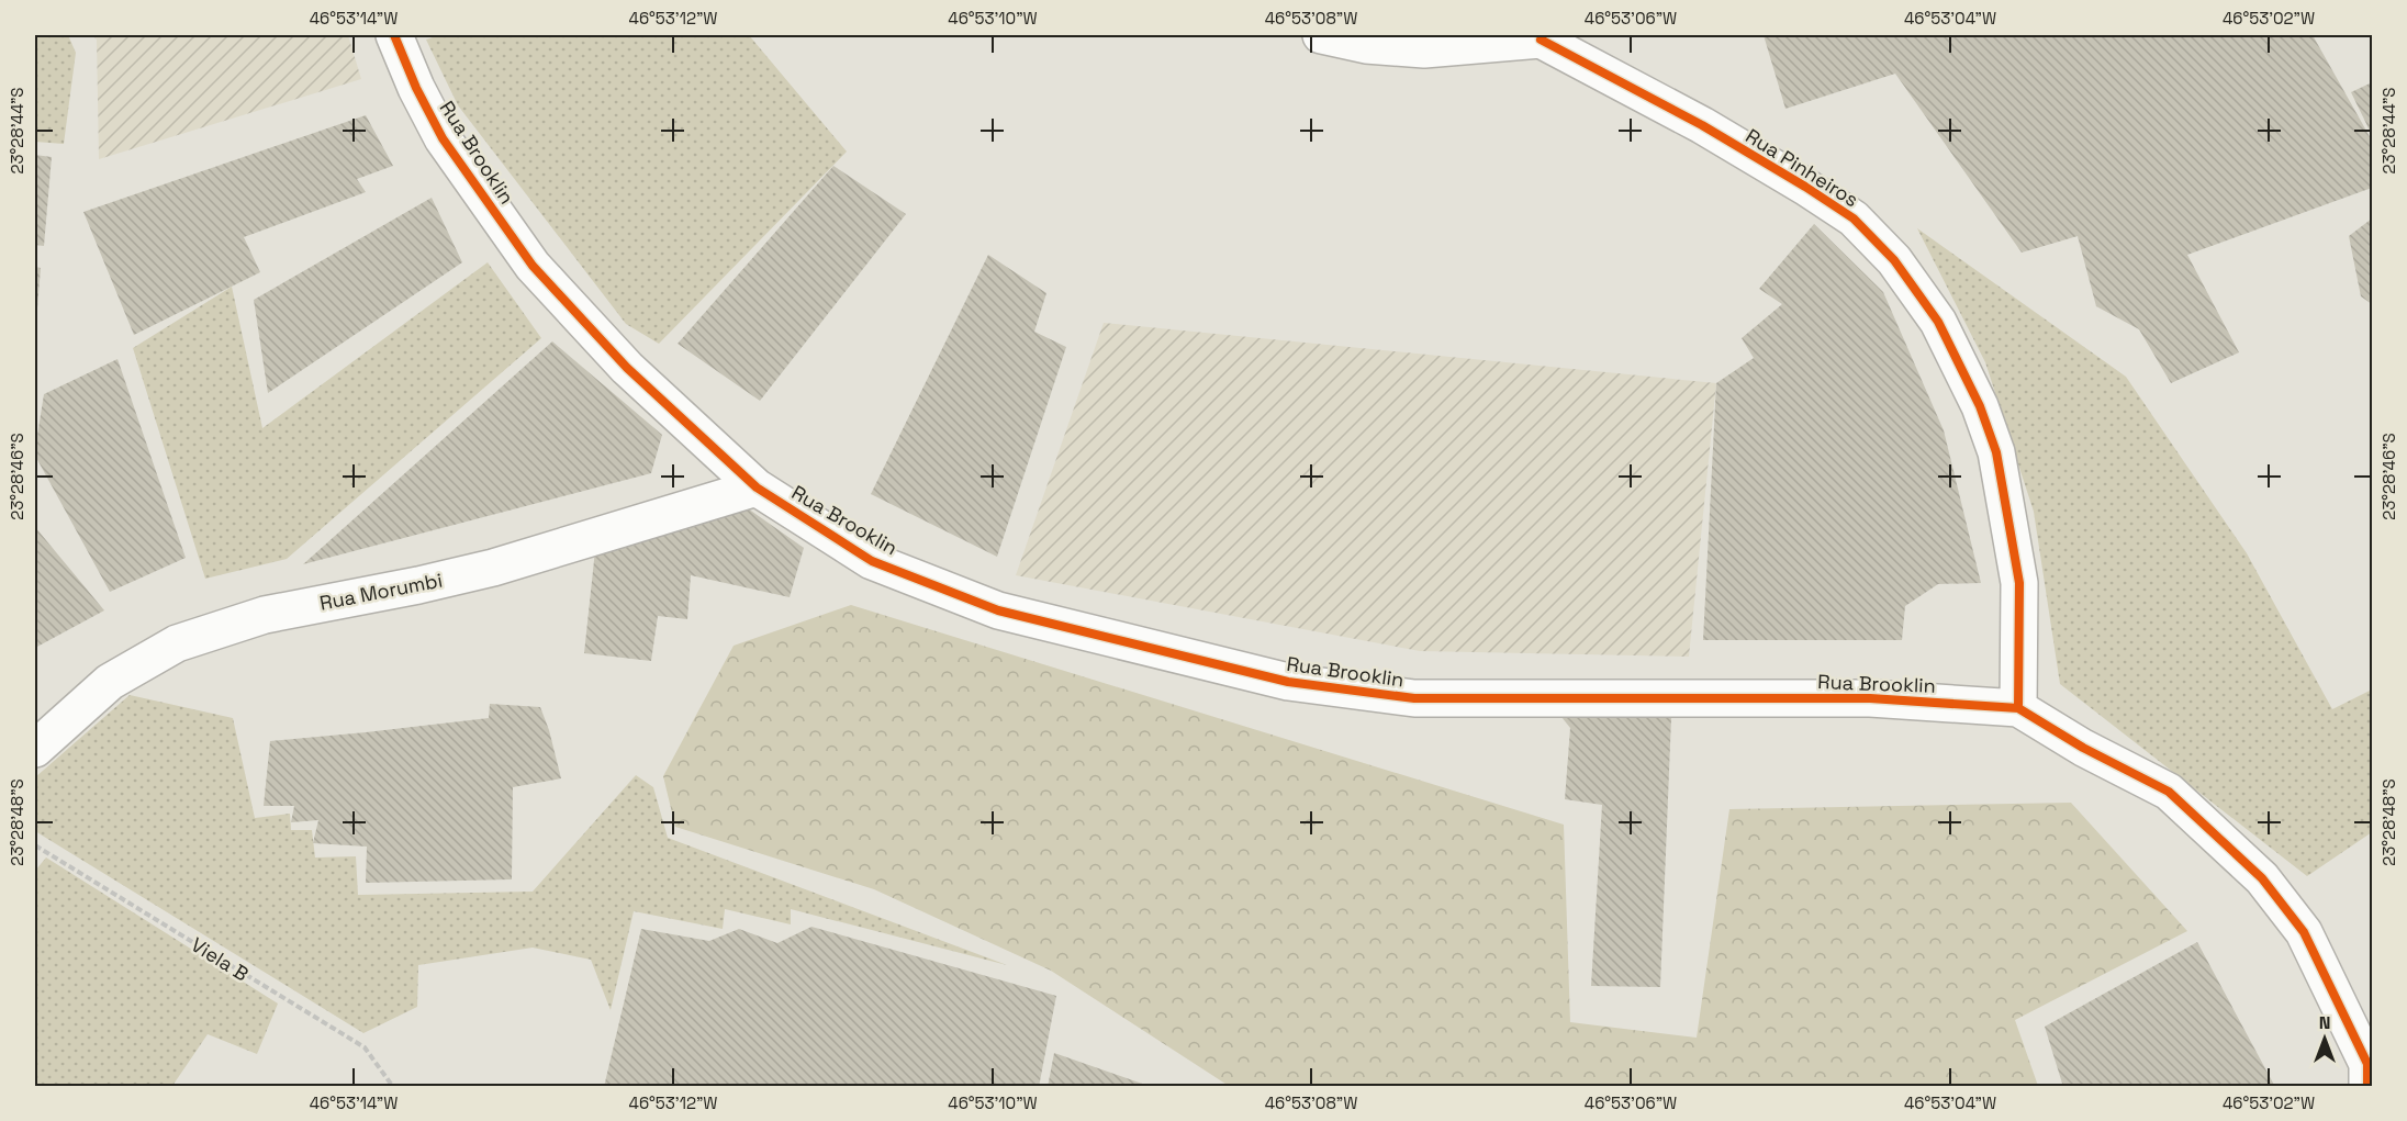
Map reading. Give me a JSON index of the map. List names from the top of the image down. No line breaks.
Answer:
{"streets":{"street":["Rua Brooklin","Rua Pinheiros","Rua Morumbi"],"path":["Viela B"]},"crossings":[["Rua Brooklin","Rua Pinheiros"],["Rua Brooklin","Rua Morumbi"]],"north":"top","coordinates":["46°53'14\"W","46°53'12\"W","46°53'10\"W","46°53'08\"W","46°53'06\"W","46°53'04\"W","46°53'02\"W","23°28'44\"S","23°28'46\"S","23°28'48\"S"]}
